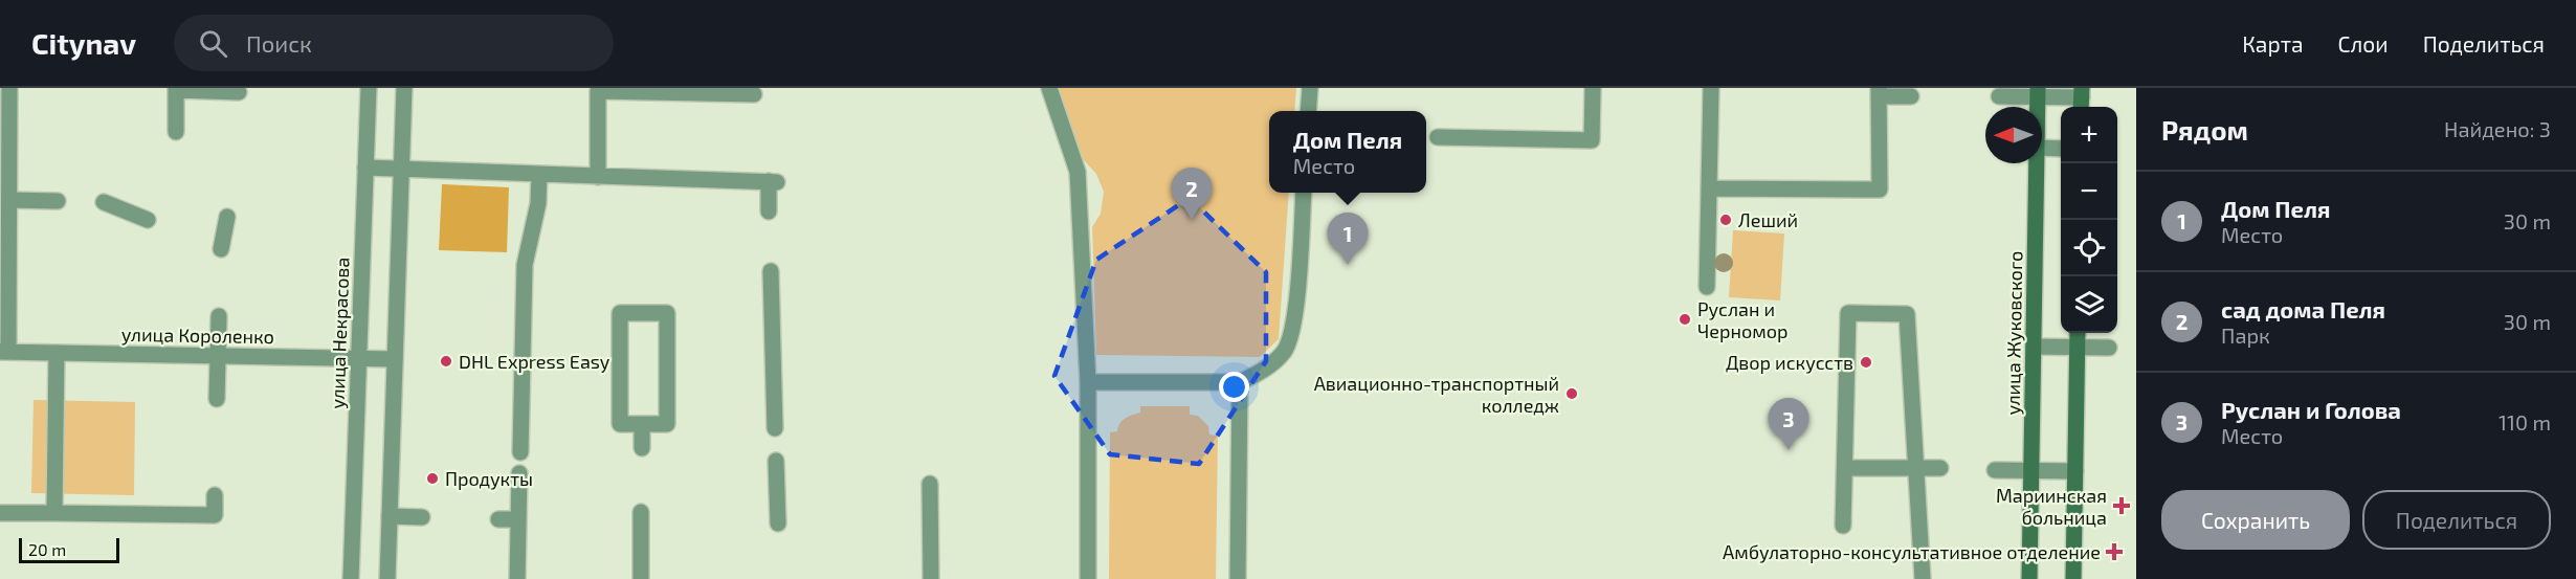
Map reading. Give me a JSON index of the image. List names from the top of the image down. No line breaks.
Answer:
{"streets":{"main road":["улица Жуковского"],"street":["улица Некрасова","улица Короленко"]},"crossings":[["улица Некрасова","улица Короленко"]],"places":{"other":["Леший","Руслан и Черномор","DHL Express Easy","Двор искусств","Авиационно-транспортный колледж","Продукты"],"health":["Мариинская больница","Амбулаторно-консультативное отделение"]},"scale_bar":"20 m","north":"left","page":{"header":"Citynav","search":"Поиск","nav":["Карта","Слои","Поделиться"],"heading":["Рядом","Найдено: 3"],"map_buttons":["+","−"],"popup":["Дом Пеля","Место"],"pins":["2","1","3"],"list":[{"mark":"1","name":"Дом Пеля","note":"Место","value":"30 m"},{"mark":"2","name":"сад дома Пеля","note":"Парк","value":"30 m"},{"mark":"3","name":"Руслан и Голова","note":"Место","value":"110 m"}],"buttons":["Сохранить","Поделиться"],"scale":"20 m"}}
